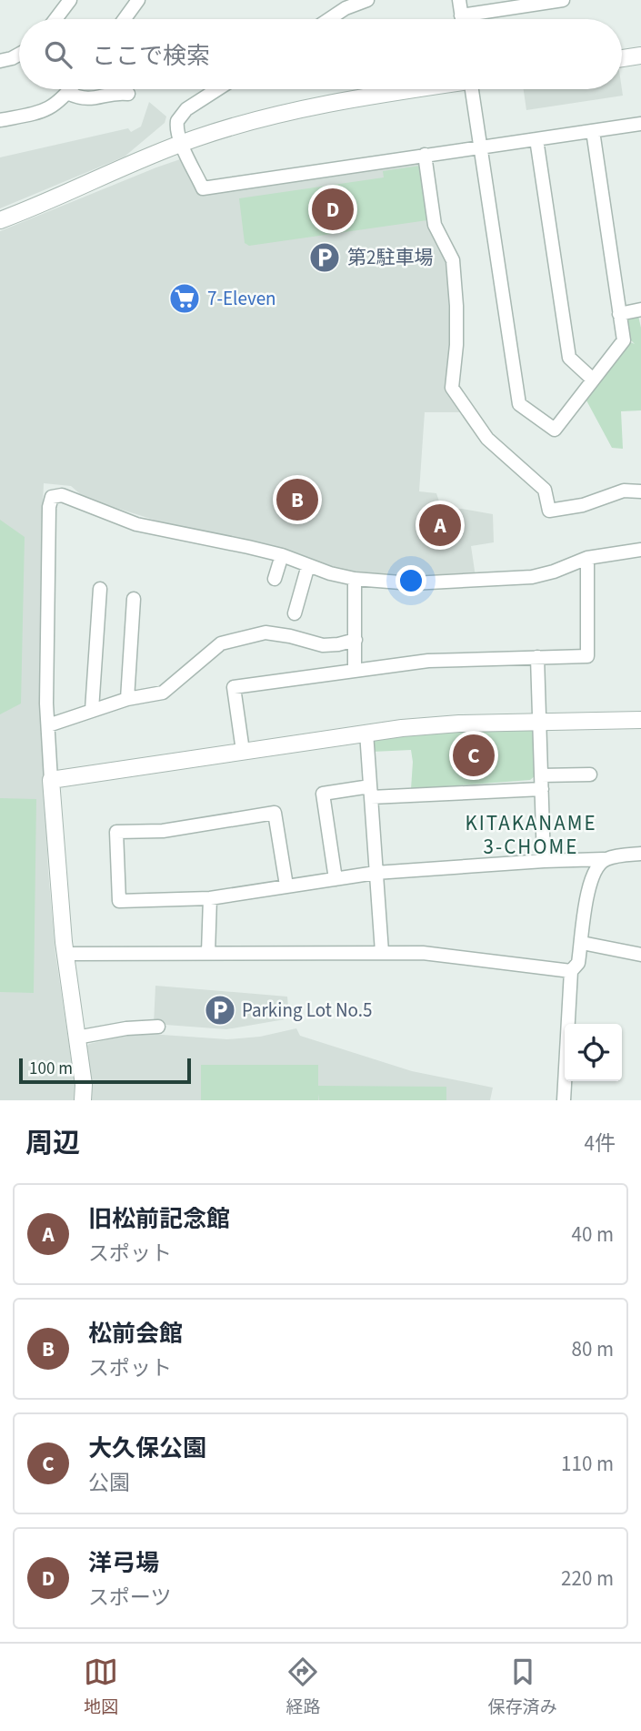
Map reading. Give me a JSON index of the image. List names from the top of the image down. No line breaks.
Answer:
{"districts":["KITAKANAME 3-CHOME"],"places":{"parking":["第2駐車場","Parking Lot No.5"],"supermarket":["7-Eleven"]},"scale_bar":"100 m","page":{"search":"ここで検索","pins":["D","B","A","C"],"scale":"100 m","heading":["周辺","4件"],"list":[{"mark":"A","name":"旧松前記念館","note":"スポット","value":"40 m"},{"mark":"B","name":"松前会館","note":"スポット","value":"80 m"},{"mark":"C","name":"大久保公園","note":"公園","value":"110 m"},{"mark":"D","name":"洋弓場","note":"スポーツ","value":"220 m"}],"nav":["地図","経路","保存済み"]}}
